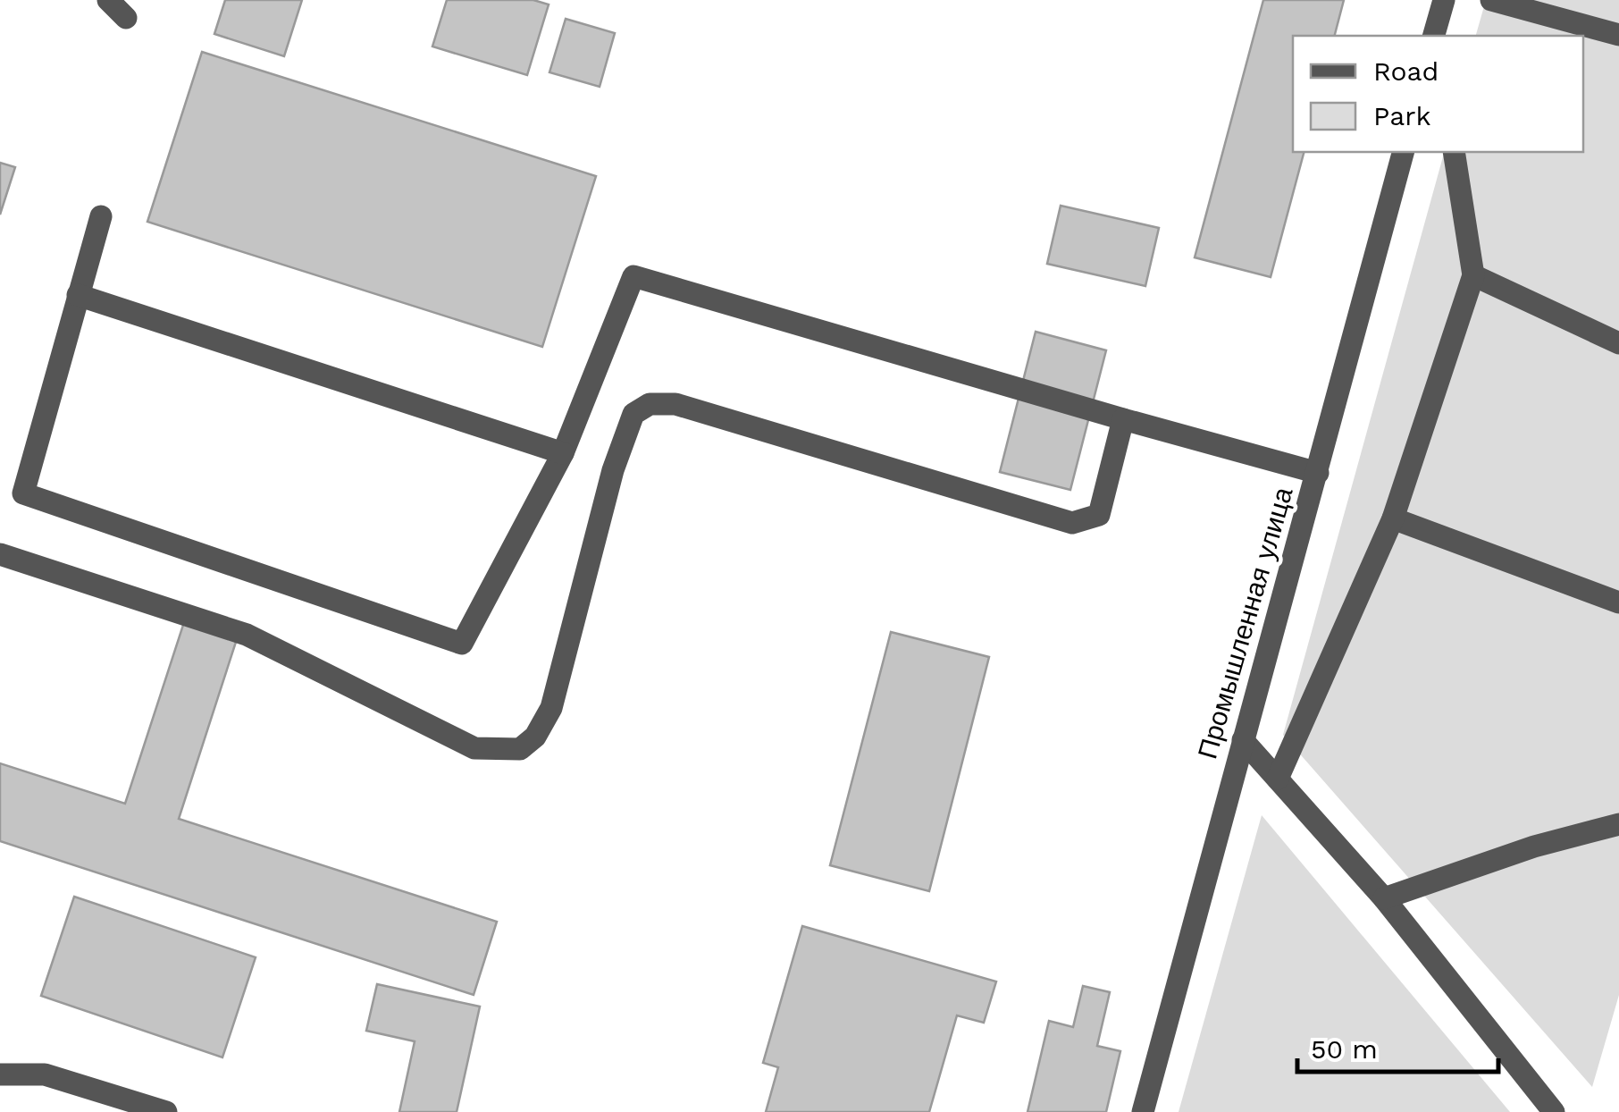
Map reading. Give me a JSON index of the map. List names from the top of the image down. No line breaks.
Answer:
{"streets":{"street":["Промышленная улица"]},"legend":["Road","Park"],"scale_bar":"50 m"}
